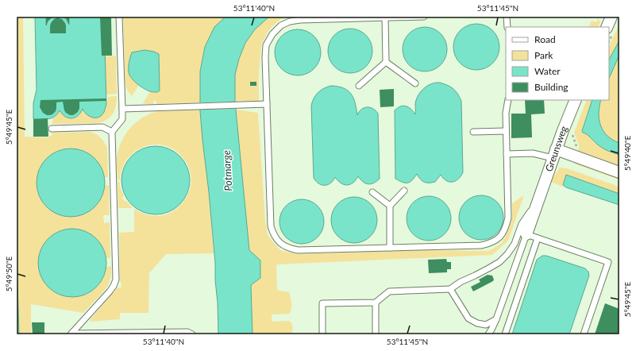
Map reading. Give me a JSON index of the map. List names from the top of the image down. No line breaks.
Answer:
{"streets":{"street":["Greunsweg"]},"water":["Potmarge"],"legend":["Road","Park","Water","Building"],"coordinates":["53°11'40\"N","53°11'45\"N","5°49'45\"E","5°49'40\"E","5°49'50\"E"]}
